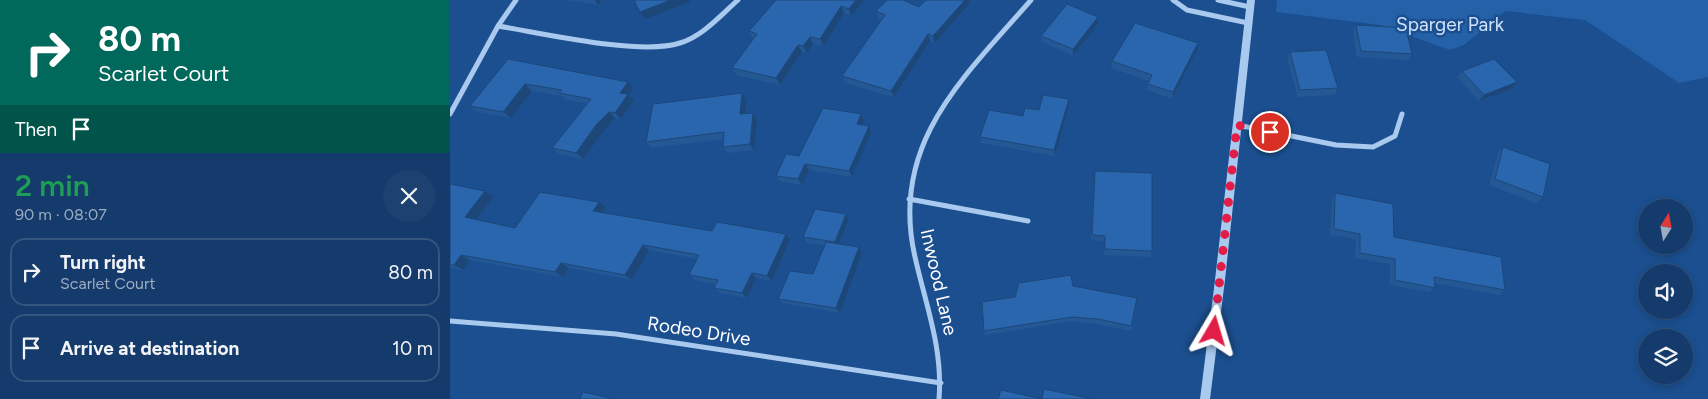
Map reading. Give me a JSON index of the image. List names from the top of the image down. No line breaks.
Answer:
{"streets":{"street":["Inwood Lane","Rodeo Drive"]},"crossings":[["Inwood Lane","Rodeo Drive"]],"parks":["Sparger Park"],"north":"top","page":{"turn":["80 m","Scarlet Court"],"then":"Then","heading":["2 min","90 m · 08:07"],"list":[{"name":"Turn right","note":"Scarlet Court","value":"80 m"},{"name":"Arrive at destination","value":"10 m"}]}}
